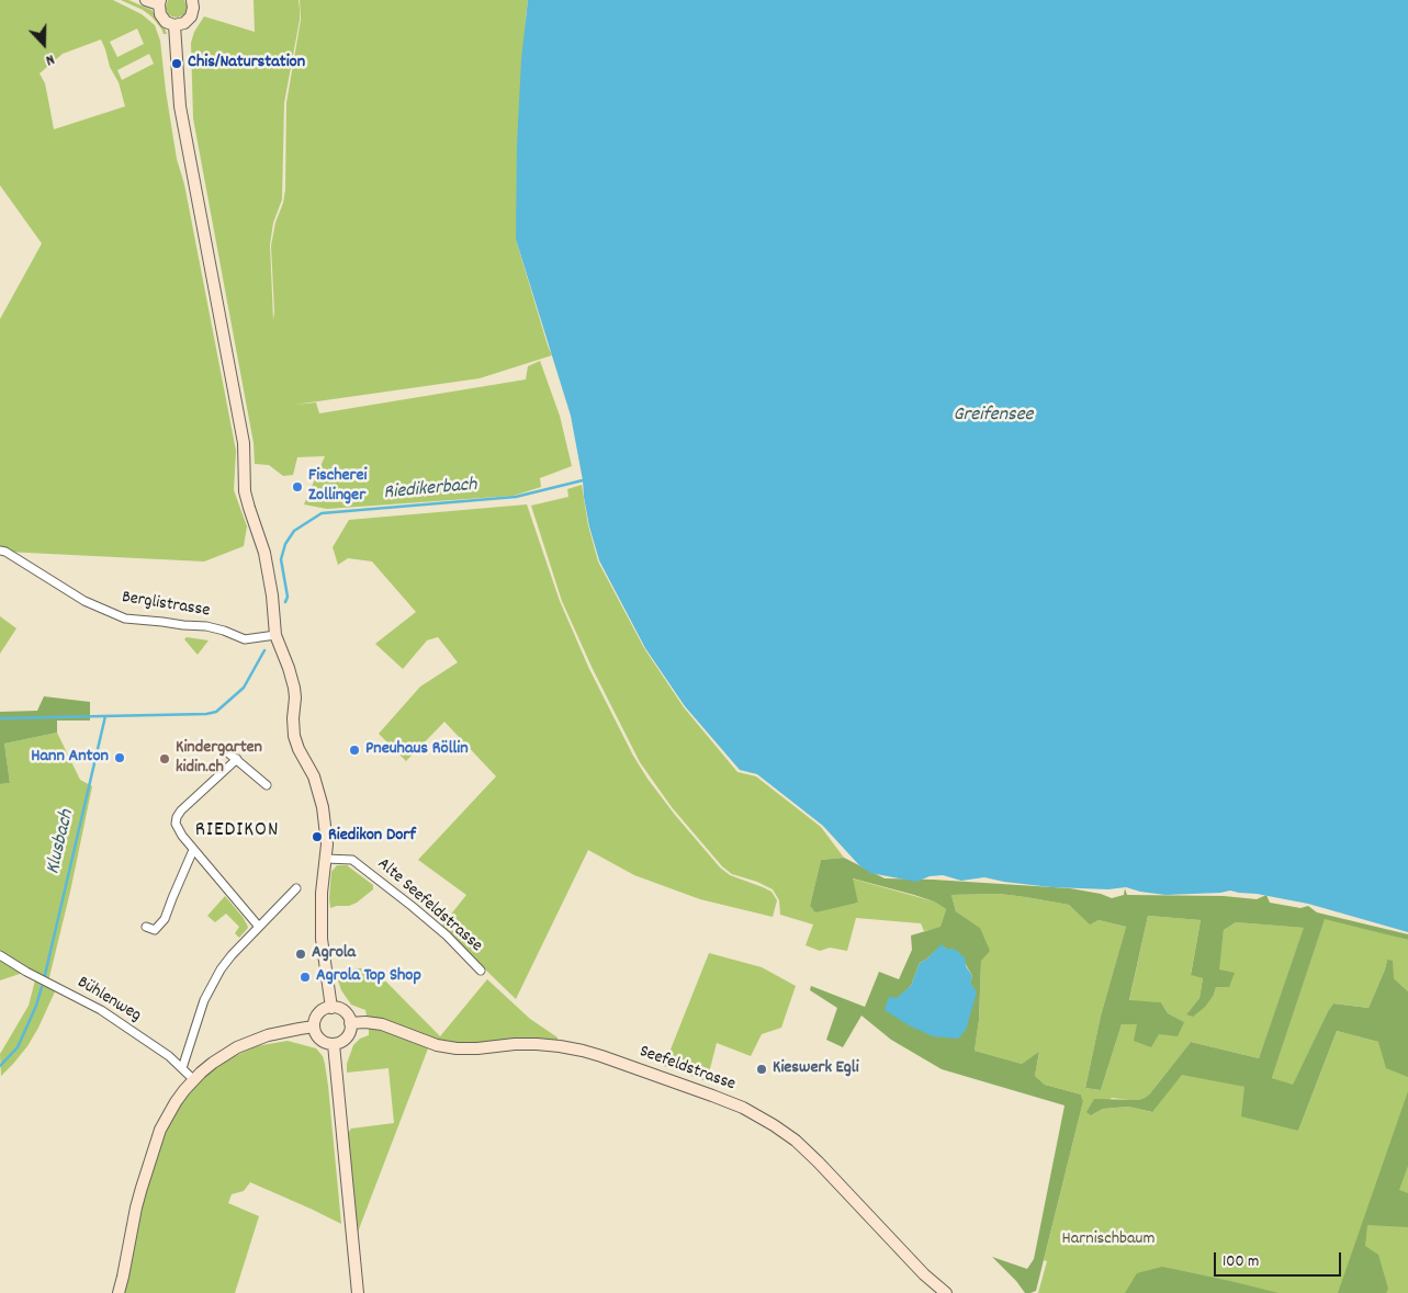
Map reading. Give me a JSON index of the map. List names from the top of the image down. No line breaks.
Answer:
{"streets":{"main road":["Seefeldstrasse"],"street":["Berglistrasse","Alte Seefeldstrasse","Bühlenweg"]},"districts":["RIEDIKON"],"water":["Greifensee","Riedikerbach","Klusbach"],"parks":["Harnischbaum"],"places":["Chis/Naturstation","Fischerei Zollinger","Pneuhaus Röllin","Hann Anton","Kindergarten kidin.ch","Riedikon Dorf","Agrola","Agrola Top Shop","Kieswerk Egli"],"scale_bar":"100 m","north":"bottom"}
